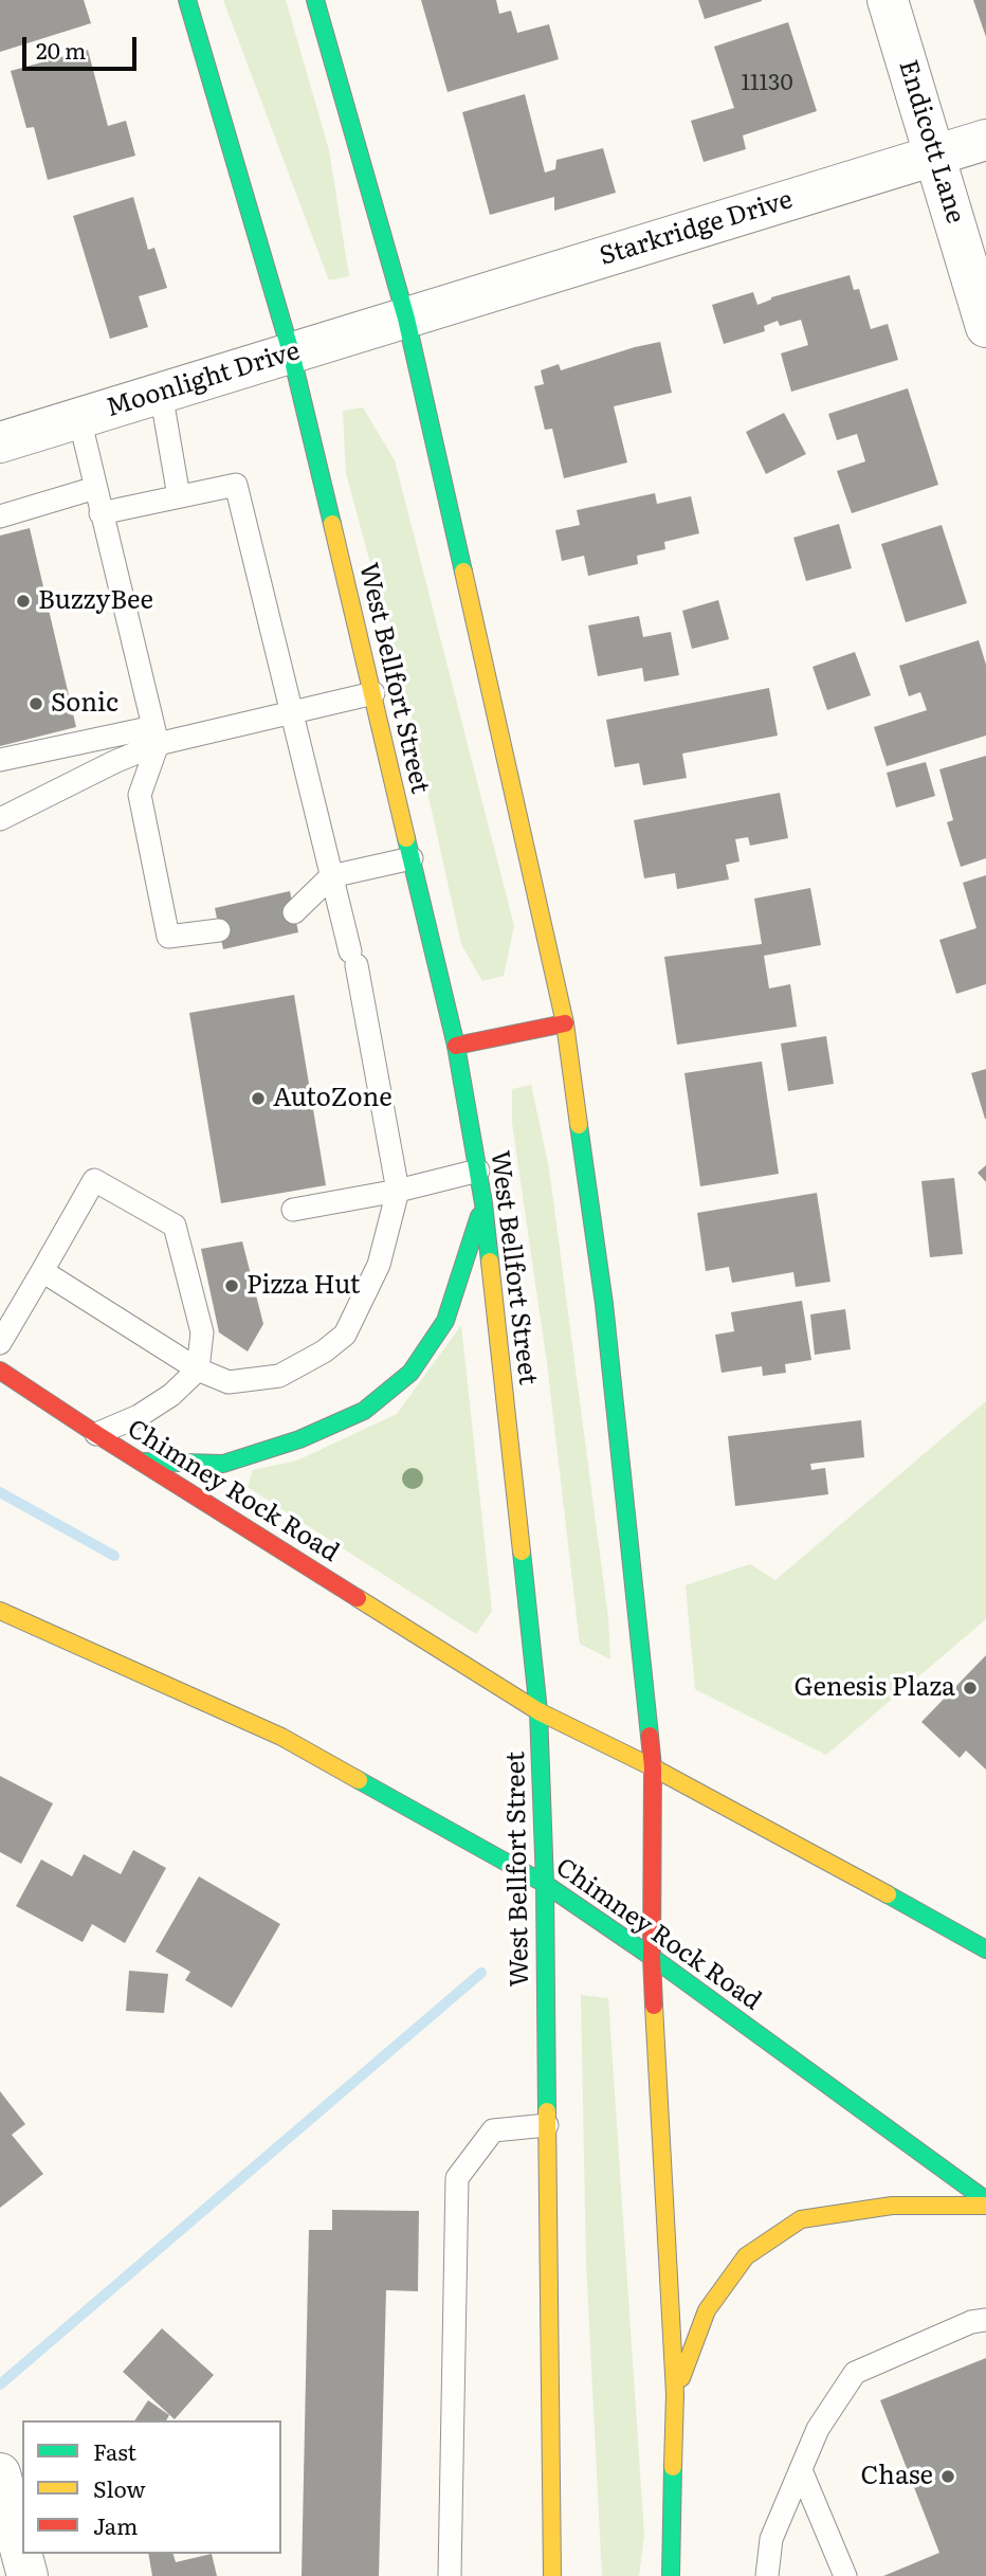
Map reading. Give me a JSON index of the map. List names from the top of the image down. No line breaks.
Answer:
{"streets":{"main road":["West Bellfort Street","Chimney Rock Road"],"street":["Endicott Lane","Starkridge Drive","Moonlight Drive"]},"crossings":[["Endicott Lane","Starkridge Drive"],["Starkridge Drive","Moonlight Drive"],["Moonlight Drive","West Bellfort Street"],["West Bellfort Street","Chimney Rock Road"]],"places":["BuzzyBee","Sonic","AutoZone","Pizza Hut","Genesis Plaza","Chase"],"house_numbers":["11130"],"legend":["Fast","Slow","Jam"],"scale_bar":"20 m"}
